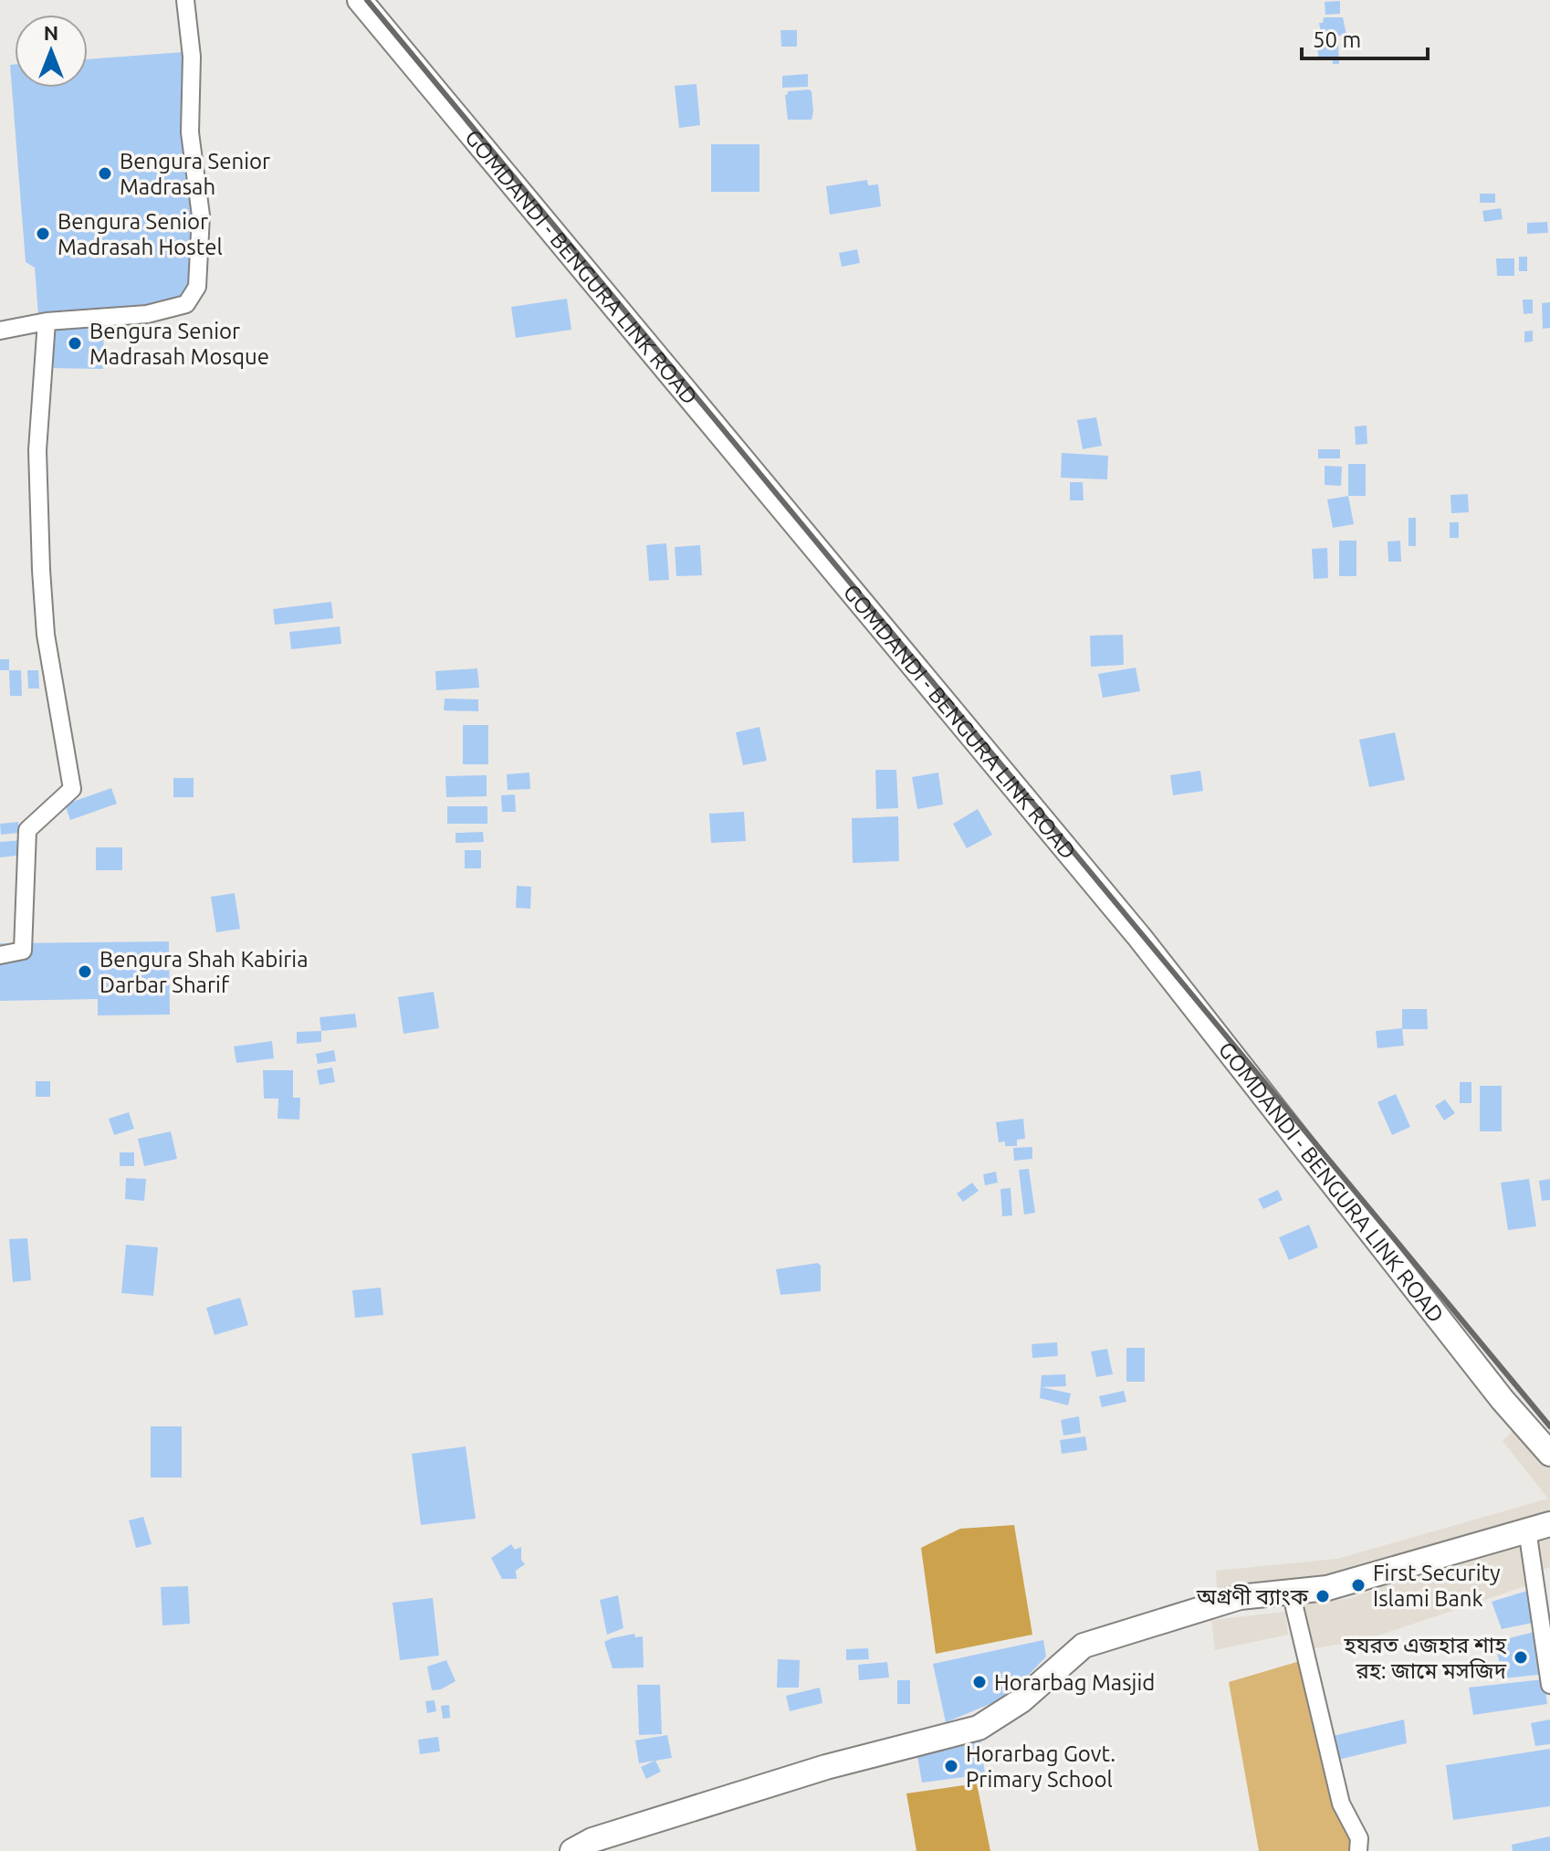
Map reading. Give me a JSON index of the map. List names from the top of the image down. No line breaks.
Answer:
{"streets":{"main road":["GOMDANDI - BENGURA LINK ROAD"]},"places":["Bengura Senior Madrasah","Bengura Senior Madrasah Hostel","Bengura Senior Madrasah Mosque","Bengura Shah Kabiria Darbar Sharif","First Security Islami Bank","অগ্রণী ব্যাংক","হযরত এজহার শাহ রহ: জামে মসজিদ","Horarbag Masjid","Horarbag Govt. Primary School"],"scale_bar":"50 m","north":"top"}
